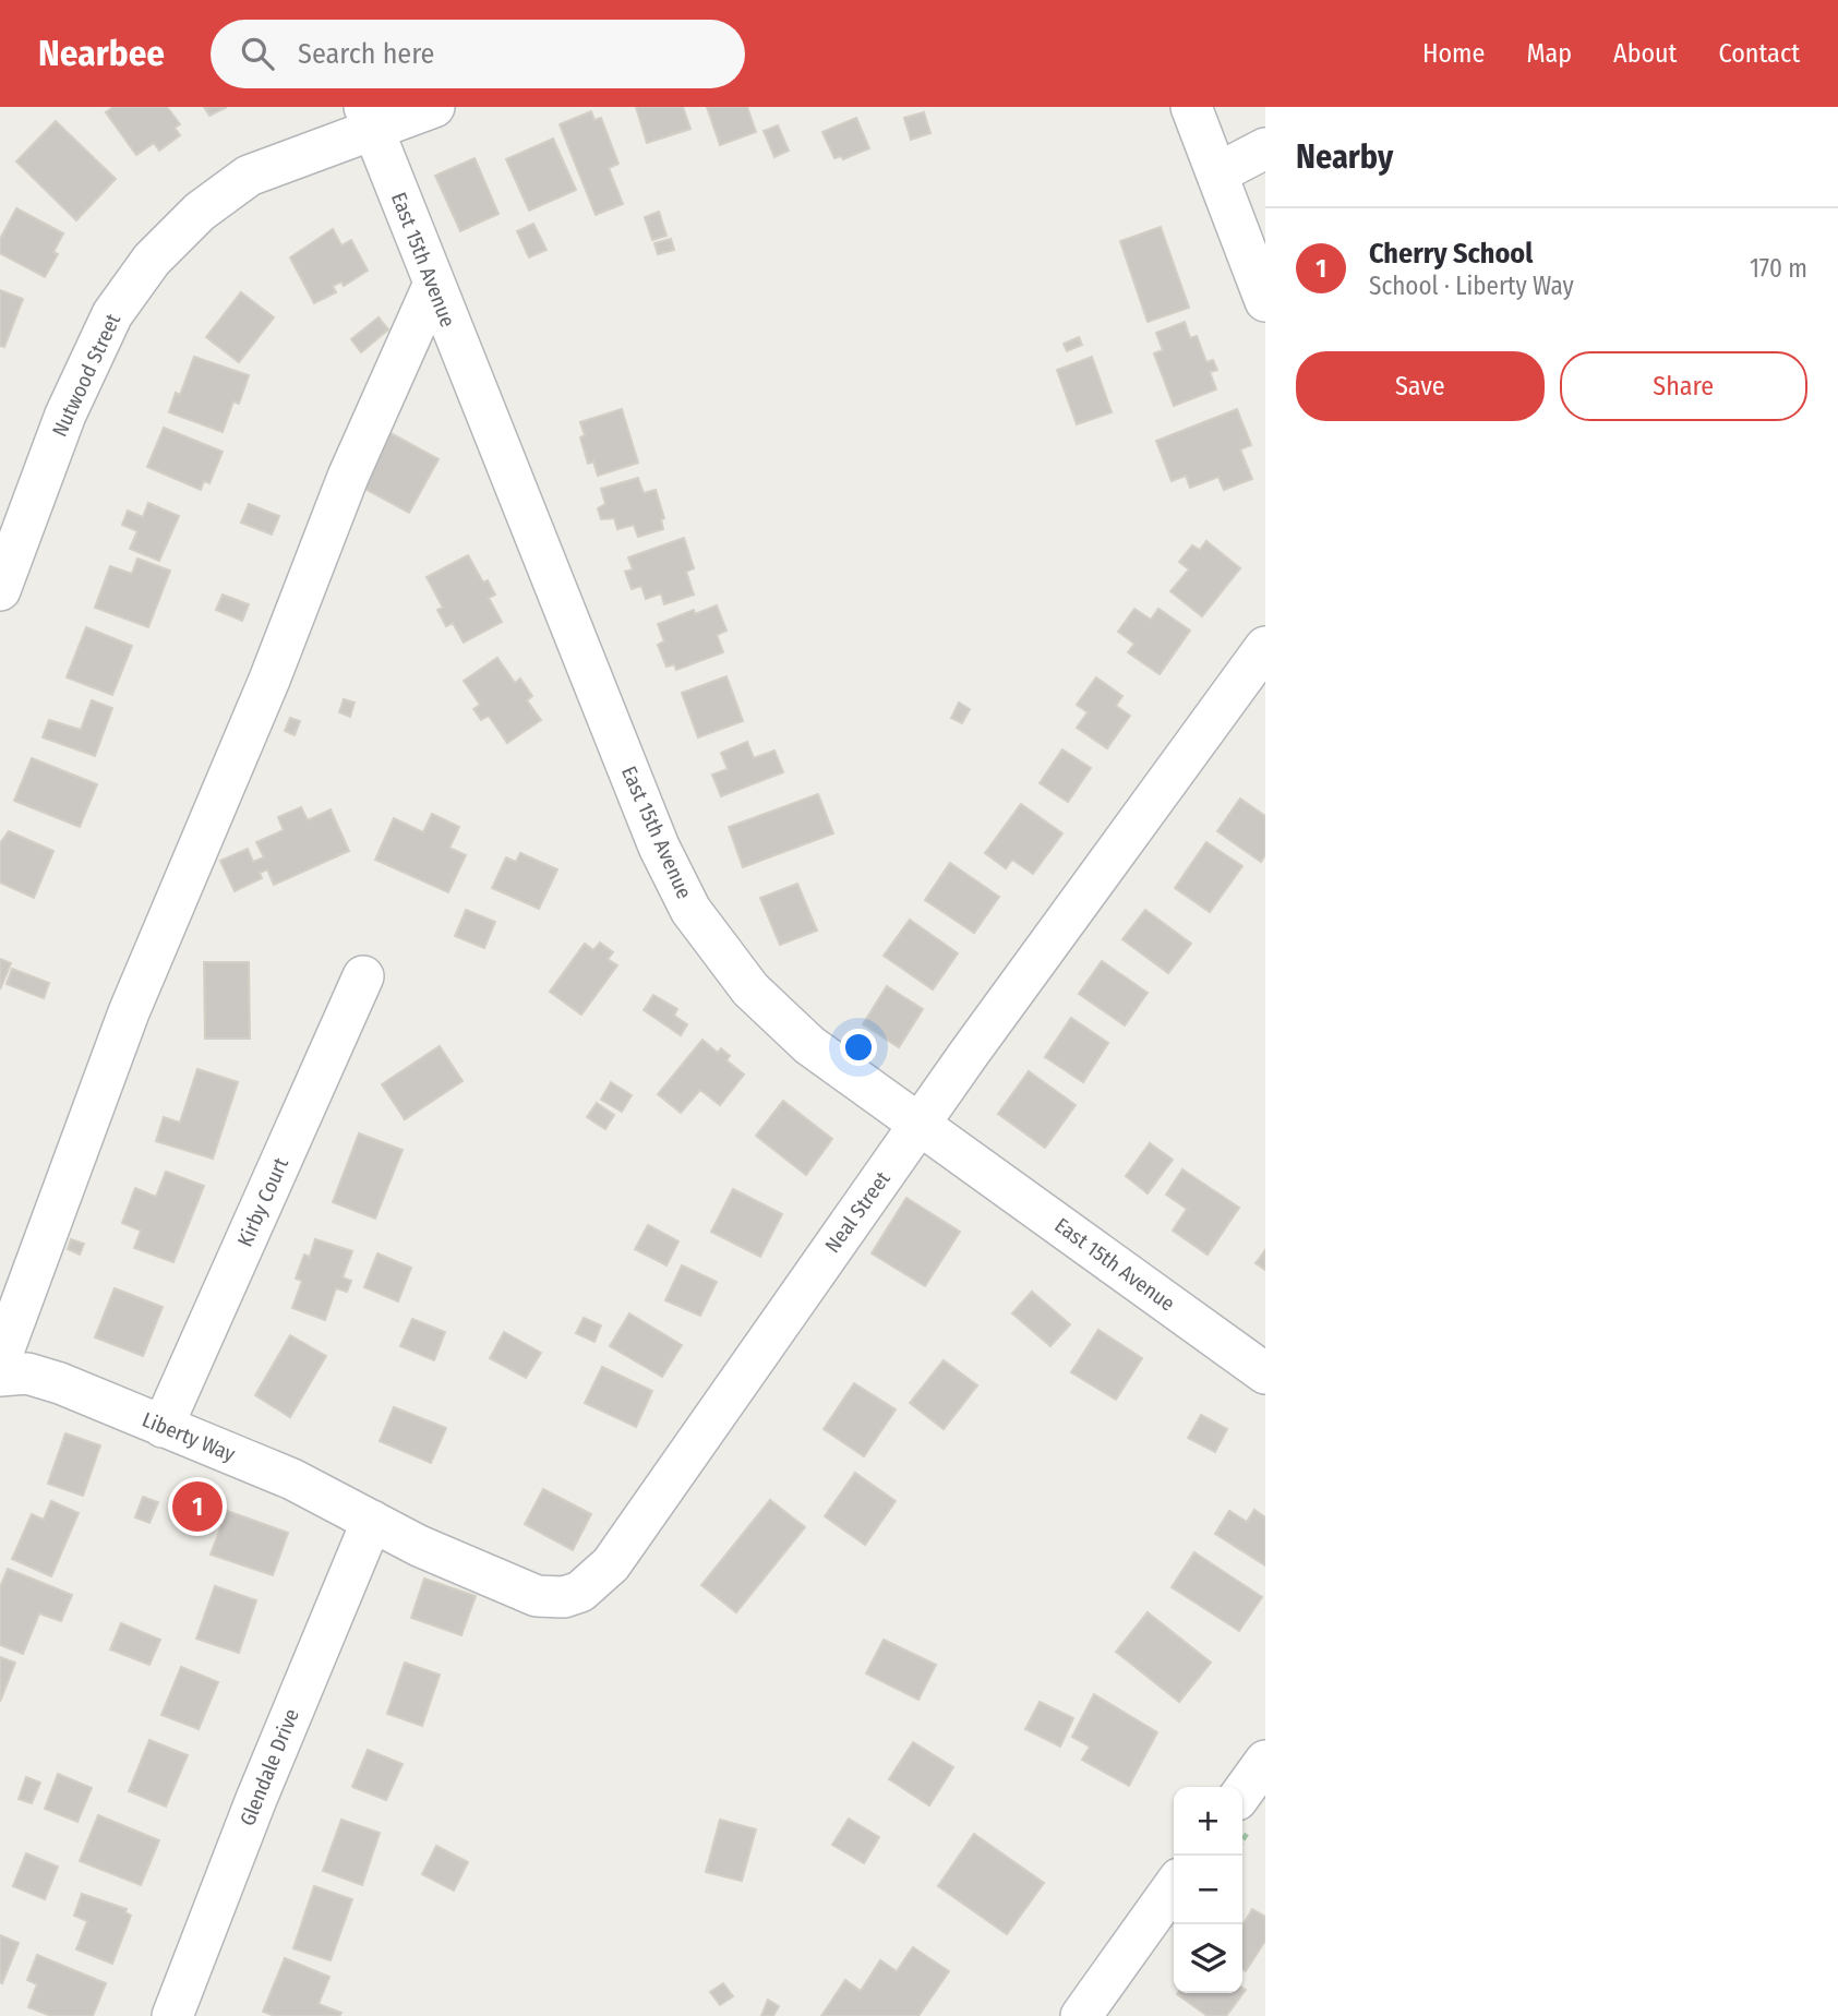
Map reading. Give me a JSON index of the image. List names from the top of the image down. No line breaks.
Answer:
{"streets":{"street":["East 15th Avenue","Nutwood Street","Kirby Court","Neal Street","Liberty Way","Glendale Drive"]},"crossings":[["East 15th Avenue","Nutwood Street"],["East 15th Avenue","Neal Street"],["Kirby Court","Liberty Way"],["Neal Street","Liberty Way"],["Neal Street","Glendale Drive"],["Liberty Way","Glendale Drive"]],"page":{"header":"Nearbee","search":"Search here","nav":["Home","Map","About","Contact"],"heading":"Nearby","list":[{"mark":"1","name":"Cherry School","note":"School · Liberty Way","value":"170 m"}],"buttons":["Save","Share"],"pins":"1","map_buttons":["+","−"]}}
